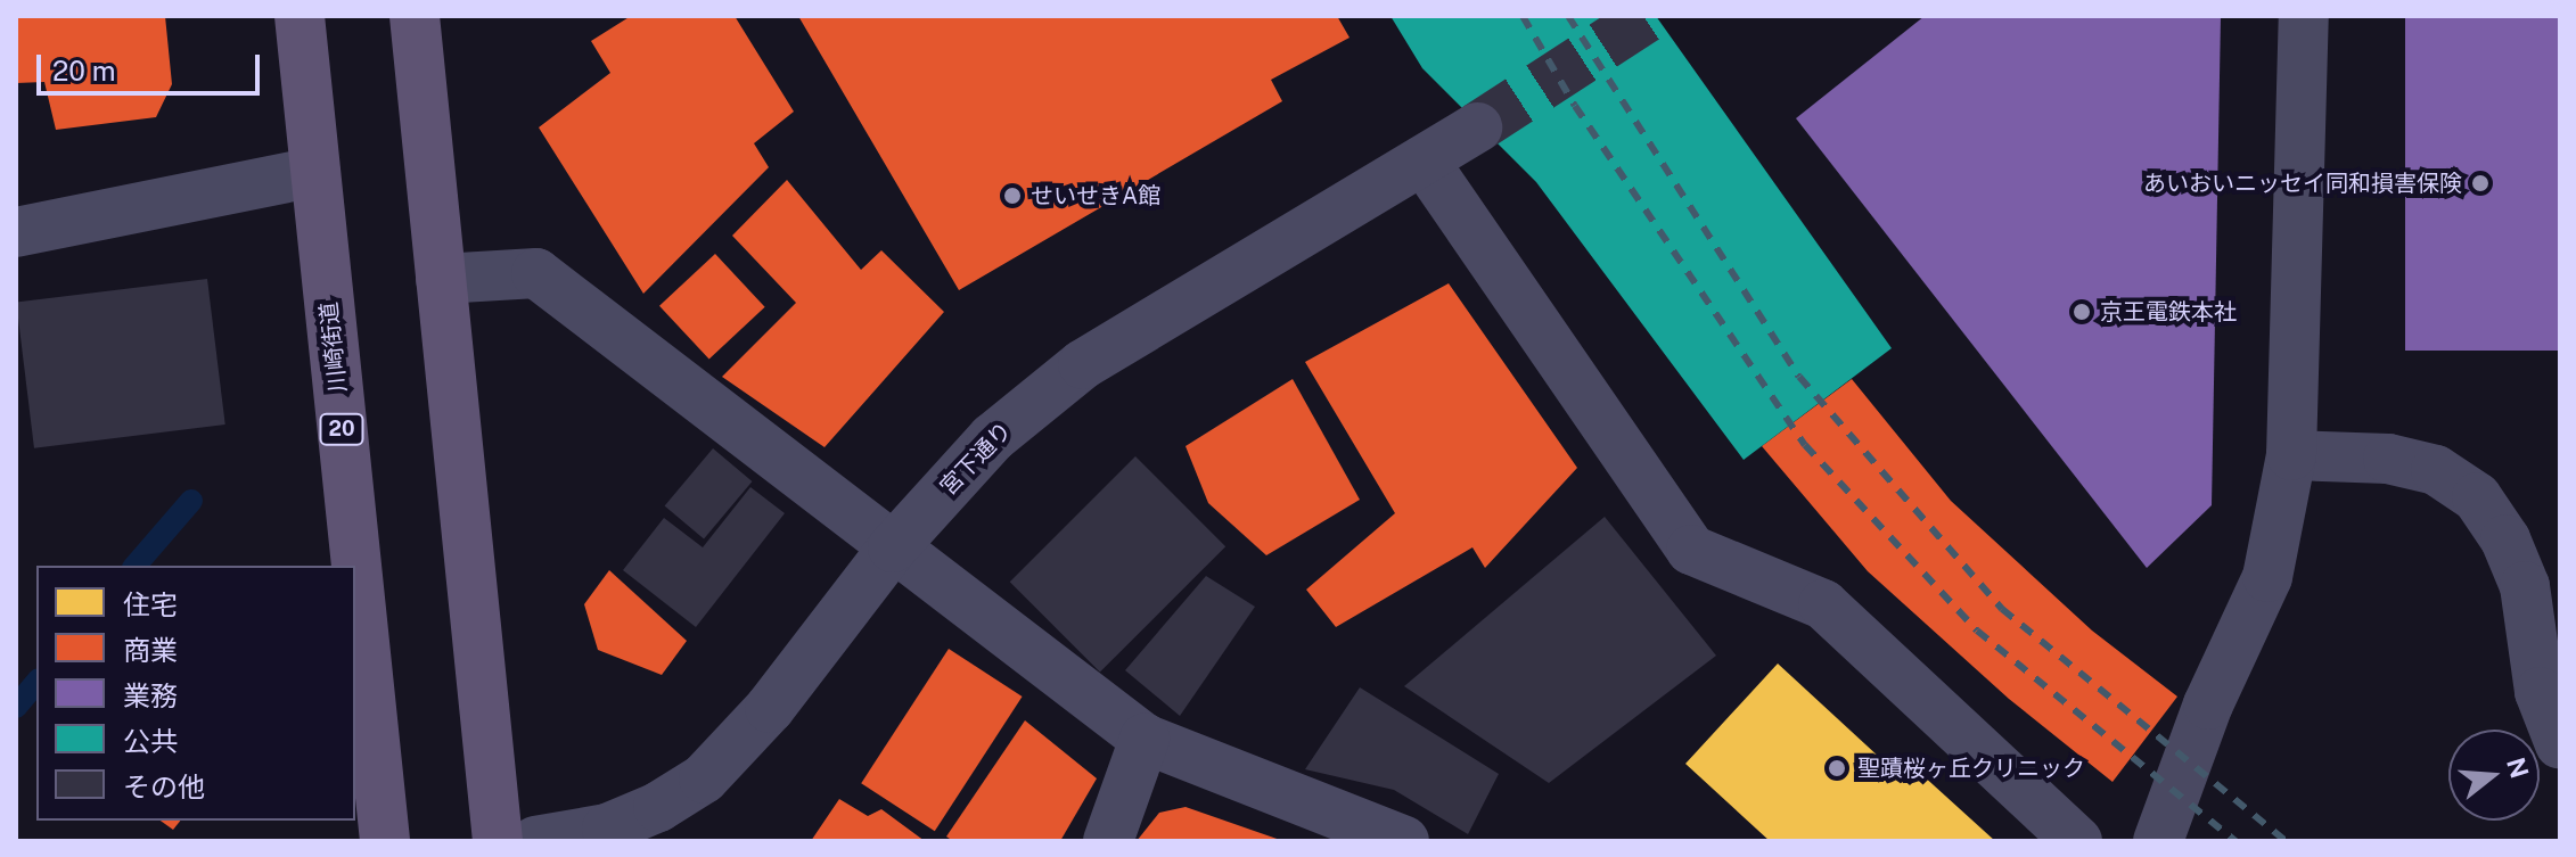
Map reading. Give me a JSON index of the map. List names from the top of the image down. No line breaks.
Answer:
{"streets":{"main road":["川崎街道","20"],"street":["宮下通り"]},"places":["あいおいニッセイ同和損害保険","せいせきA館","京王電鉄本社","聖蹟桜ヶ丘クリニック"],"legend":["住宅","商業","業務","公共","その他"],"scale_bar":"20 m","north":"right"}
